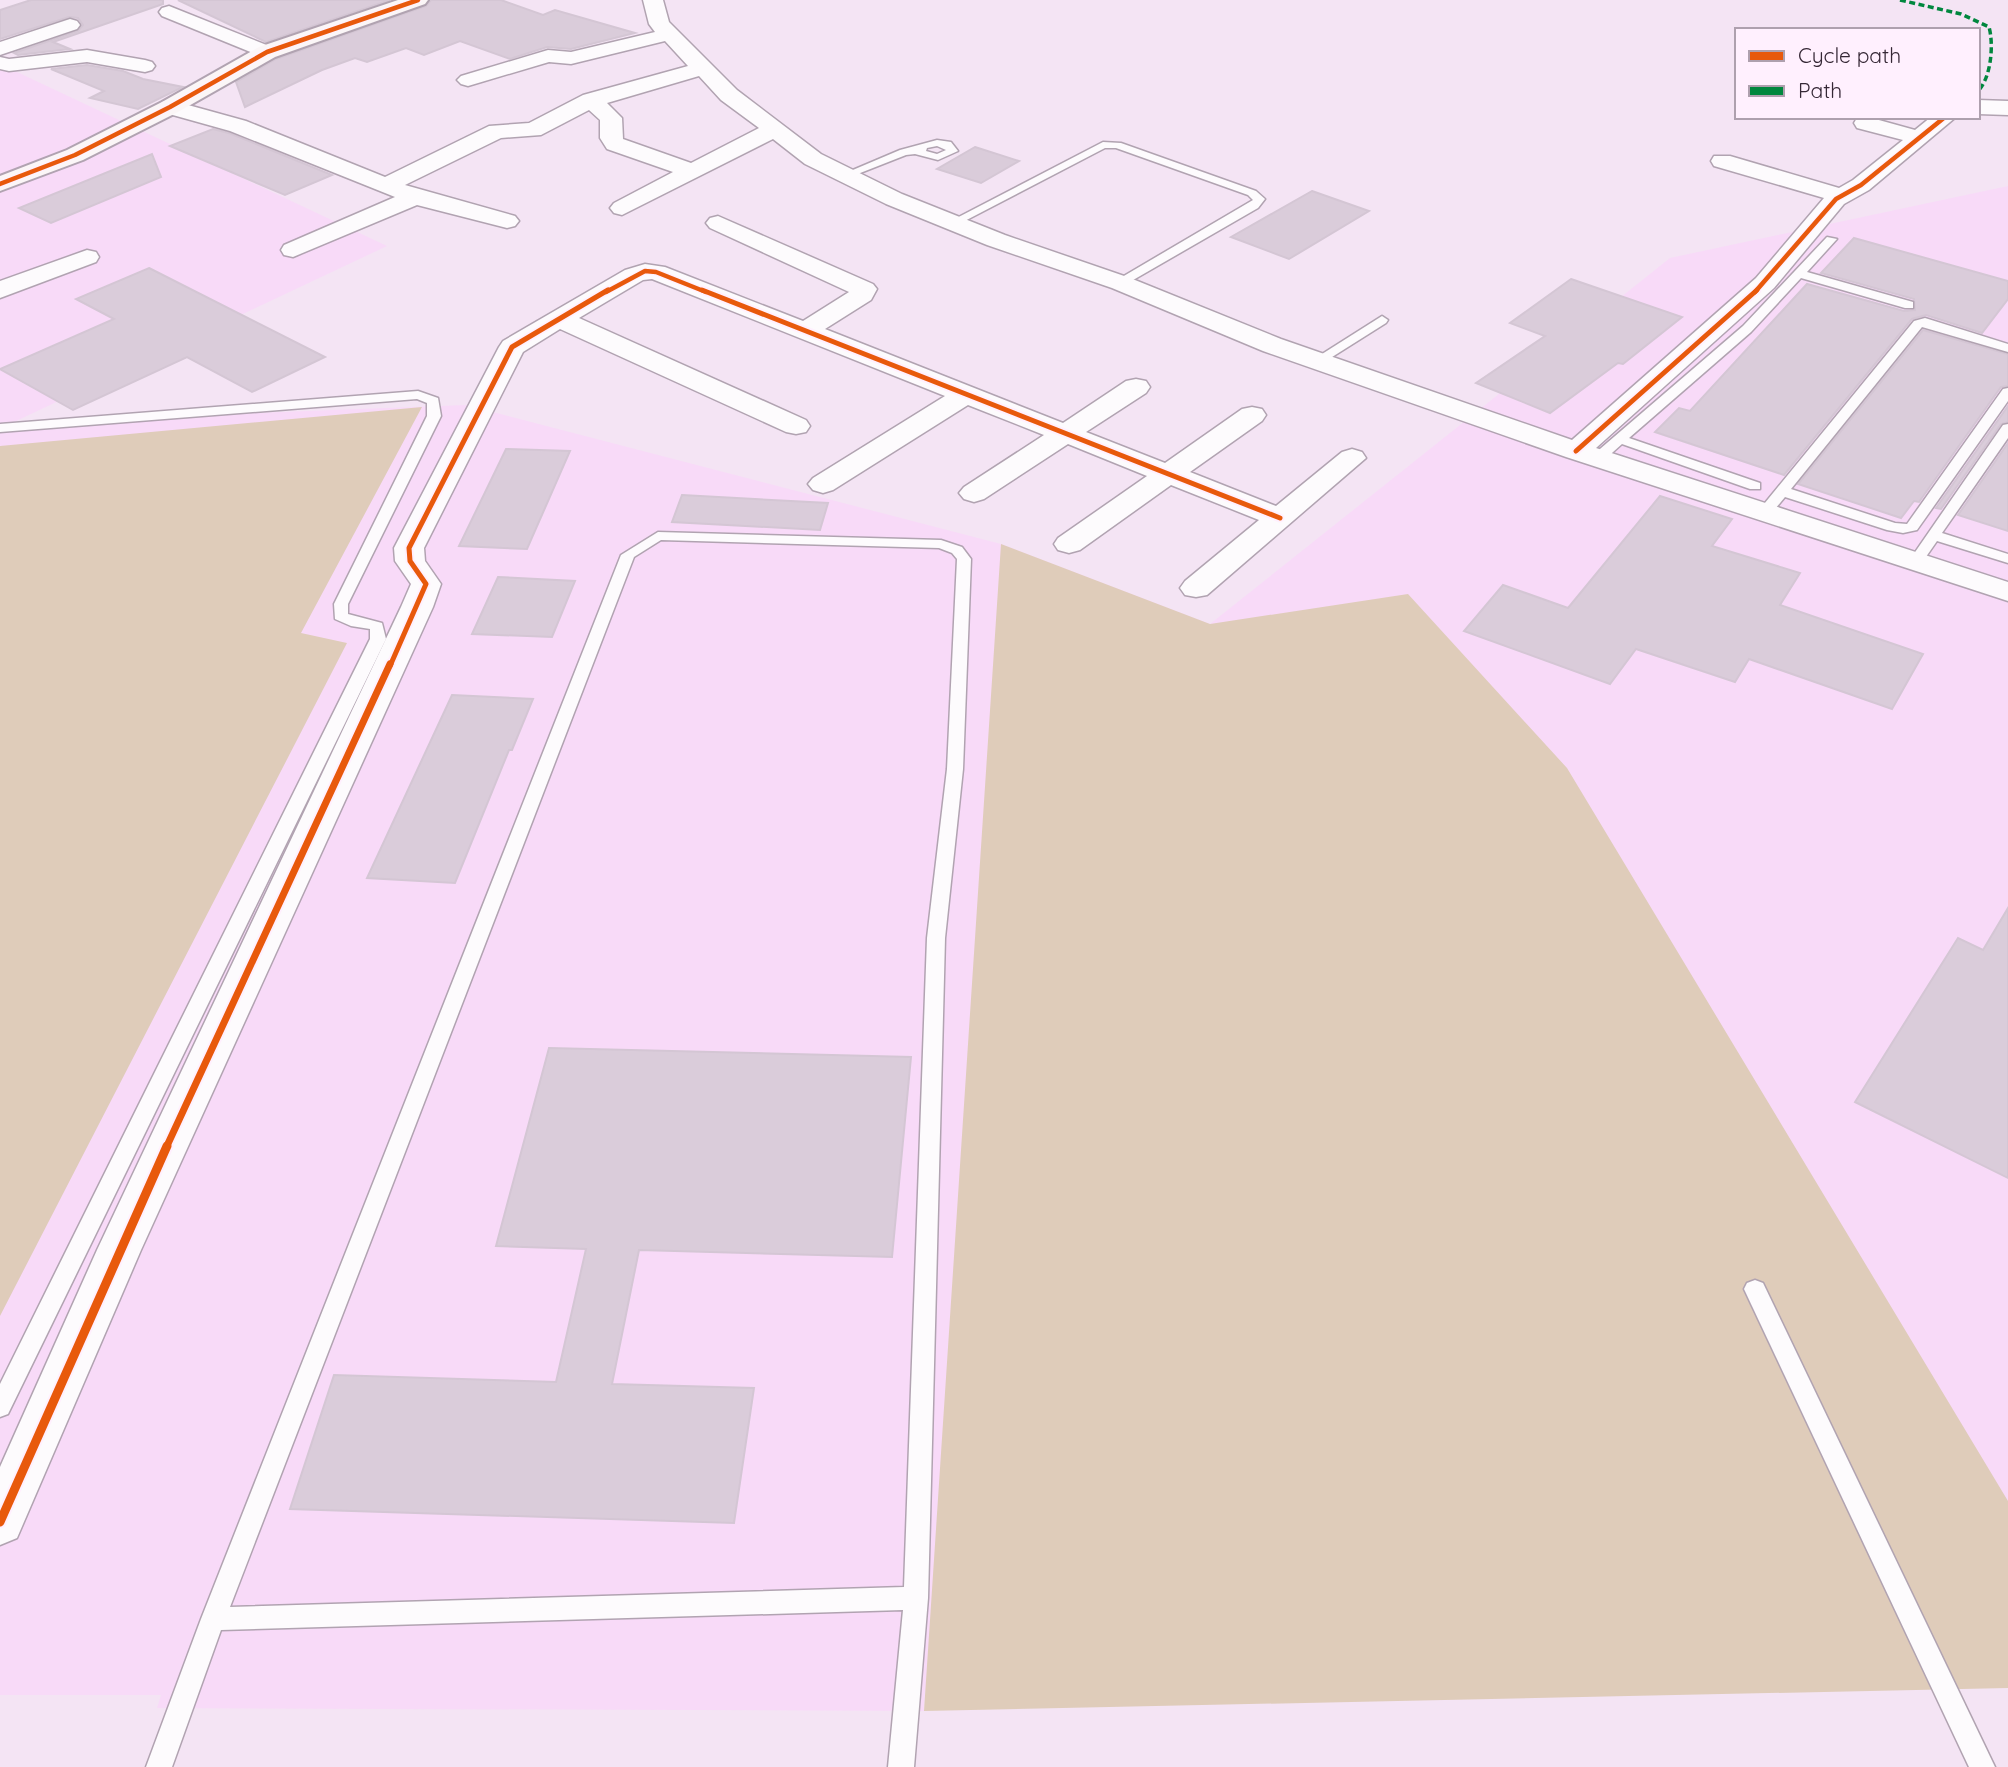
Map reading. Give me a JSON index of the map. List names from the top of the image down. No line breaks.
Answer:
{"legend":["Cycle path","Path"]}
